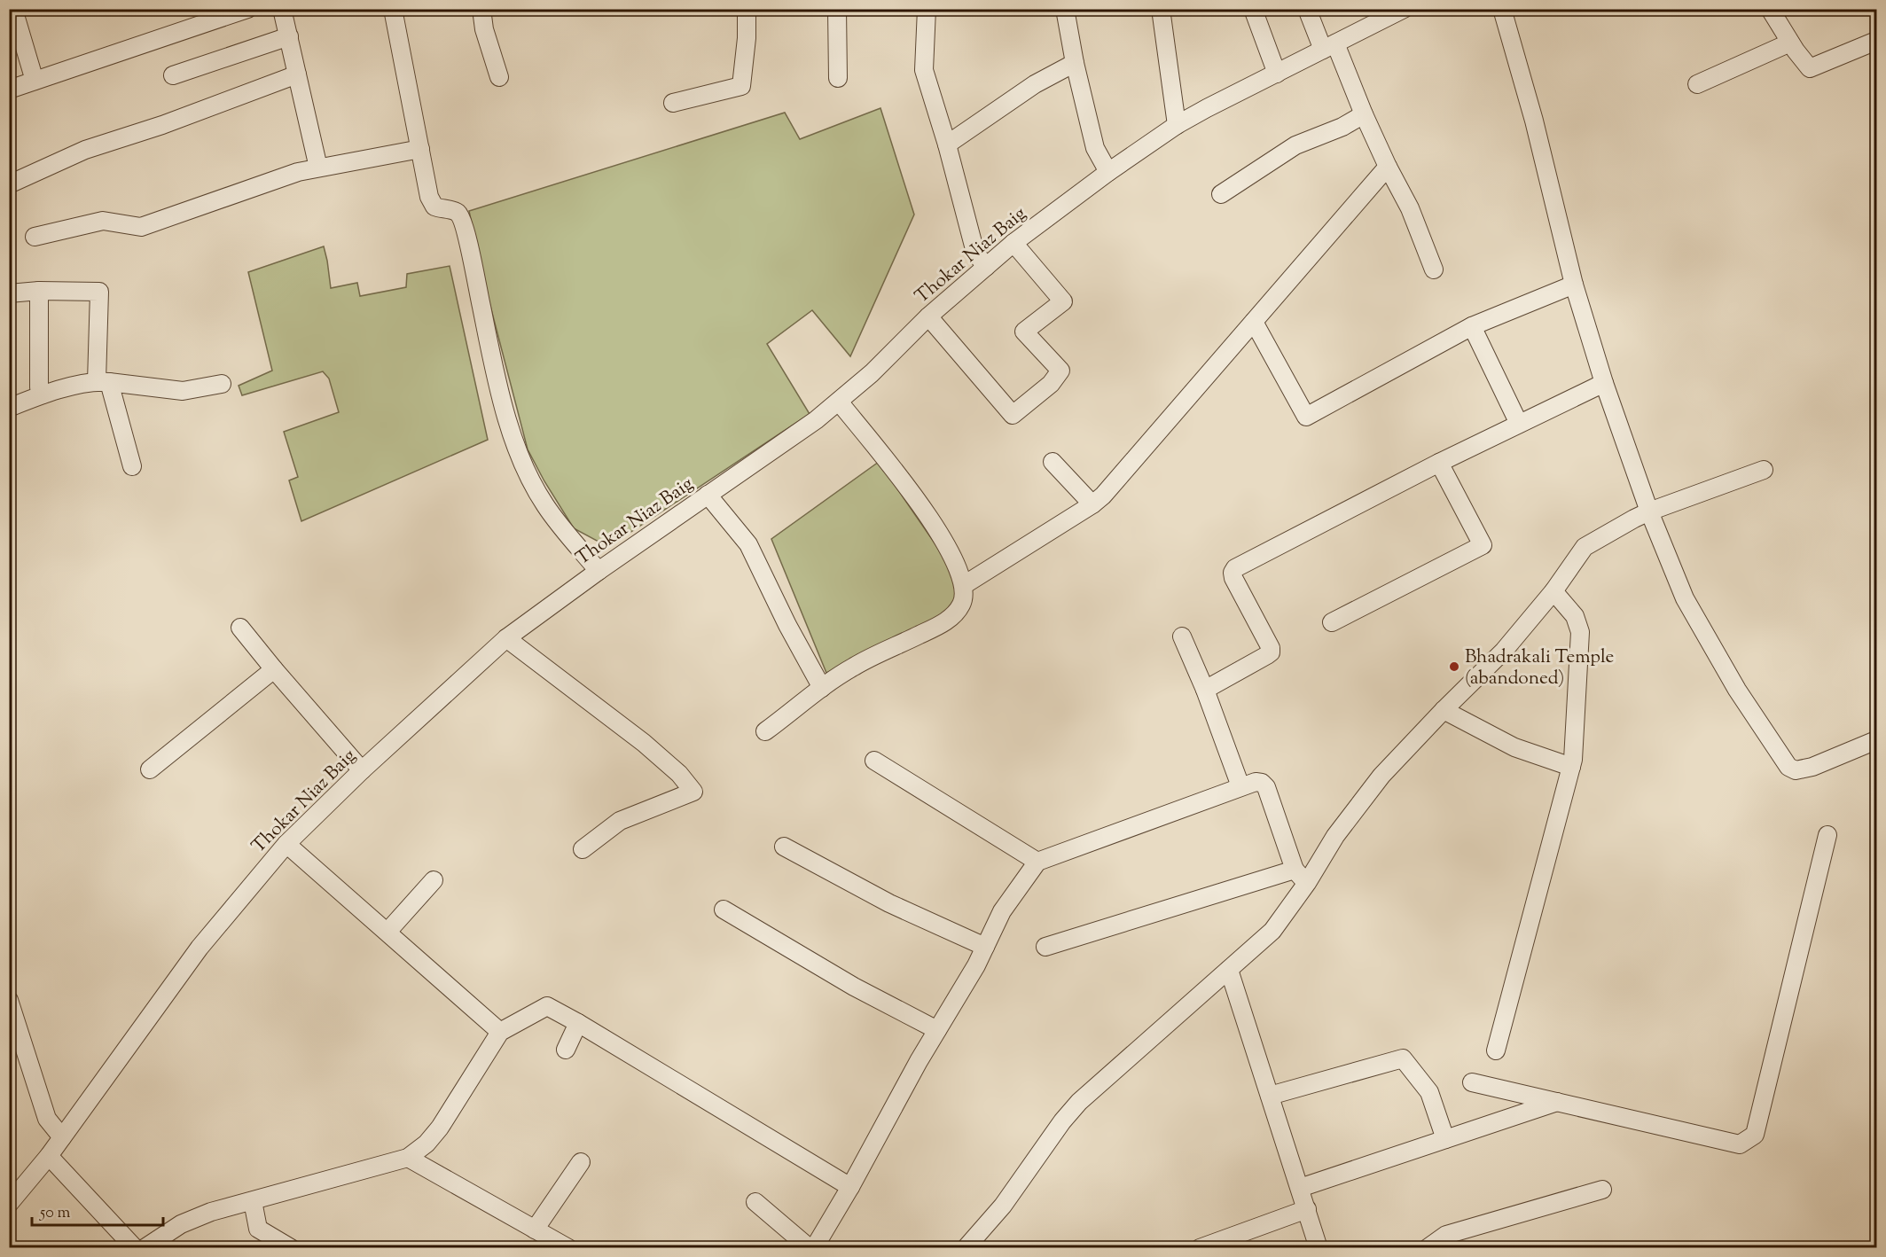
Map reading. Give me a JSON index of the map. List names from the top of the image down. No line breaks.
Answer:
{"streets":{"street":["Thokar Niaz Baig"]},"places":["Bhadrakali Temple (abandoned)"],"scale_bar":"50 m"}
